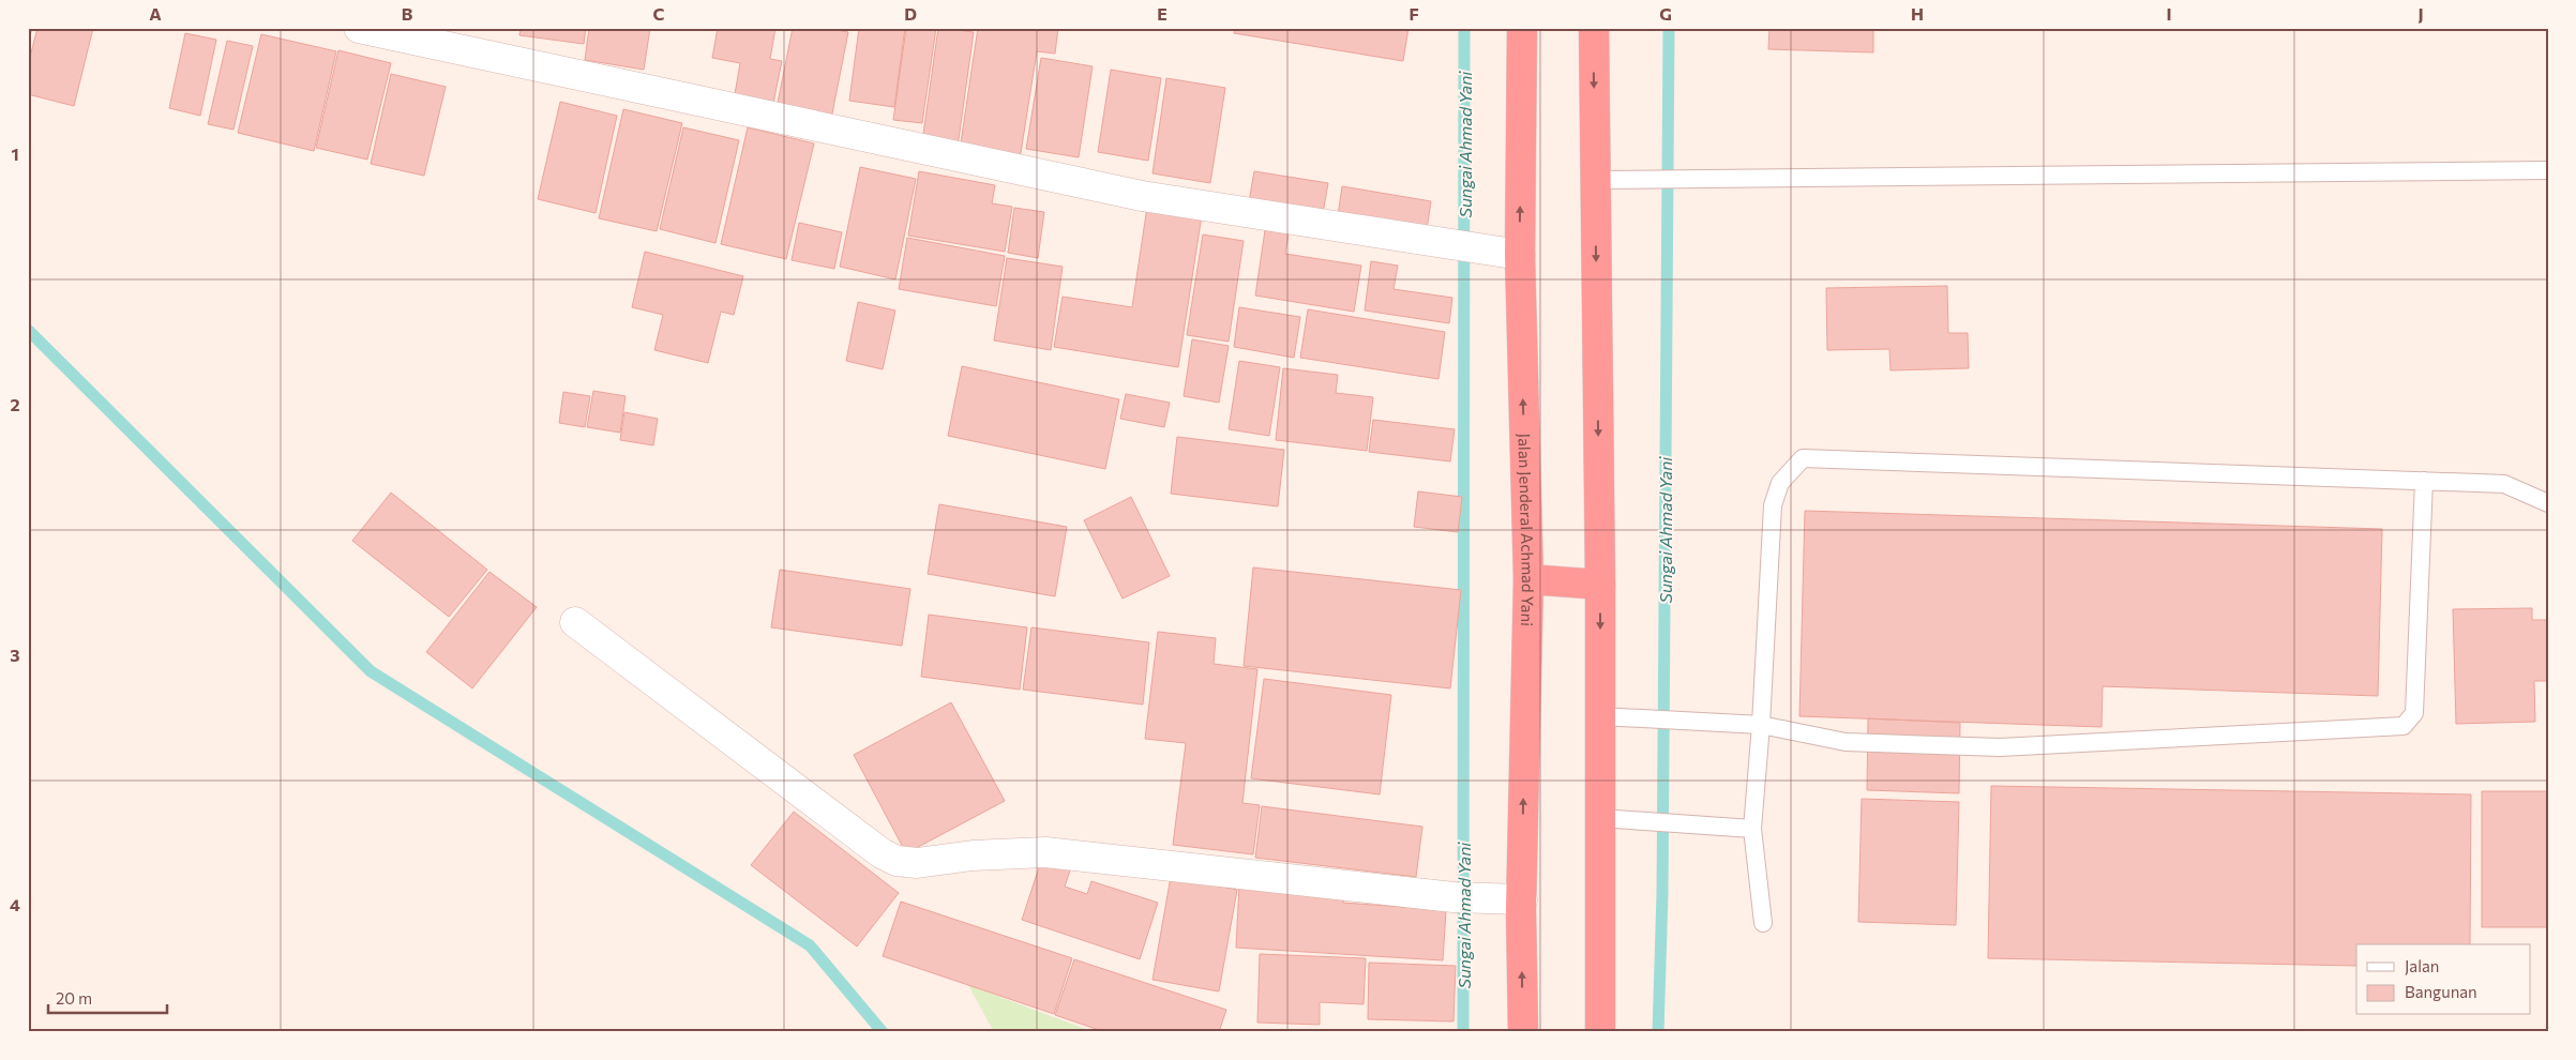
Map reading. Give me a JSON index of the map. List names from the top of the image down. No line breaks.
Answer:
{"streets":{"highway":["Jalan Jenderal Achmad Yani"]},"water":["Sungai Ahmad Yani"],"legend":["Jalan","Bangunan"],"scale_bar":"20 m","grid":{"columns":["A","B","C","D","E","F","G","H","I","J"],"rows":["1","2","3","4"]}}
